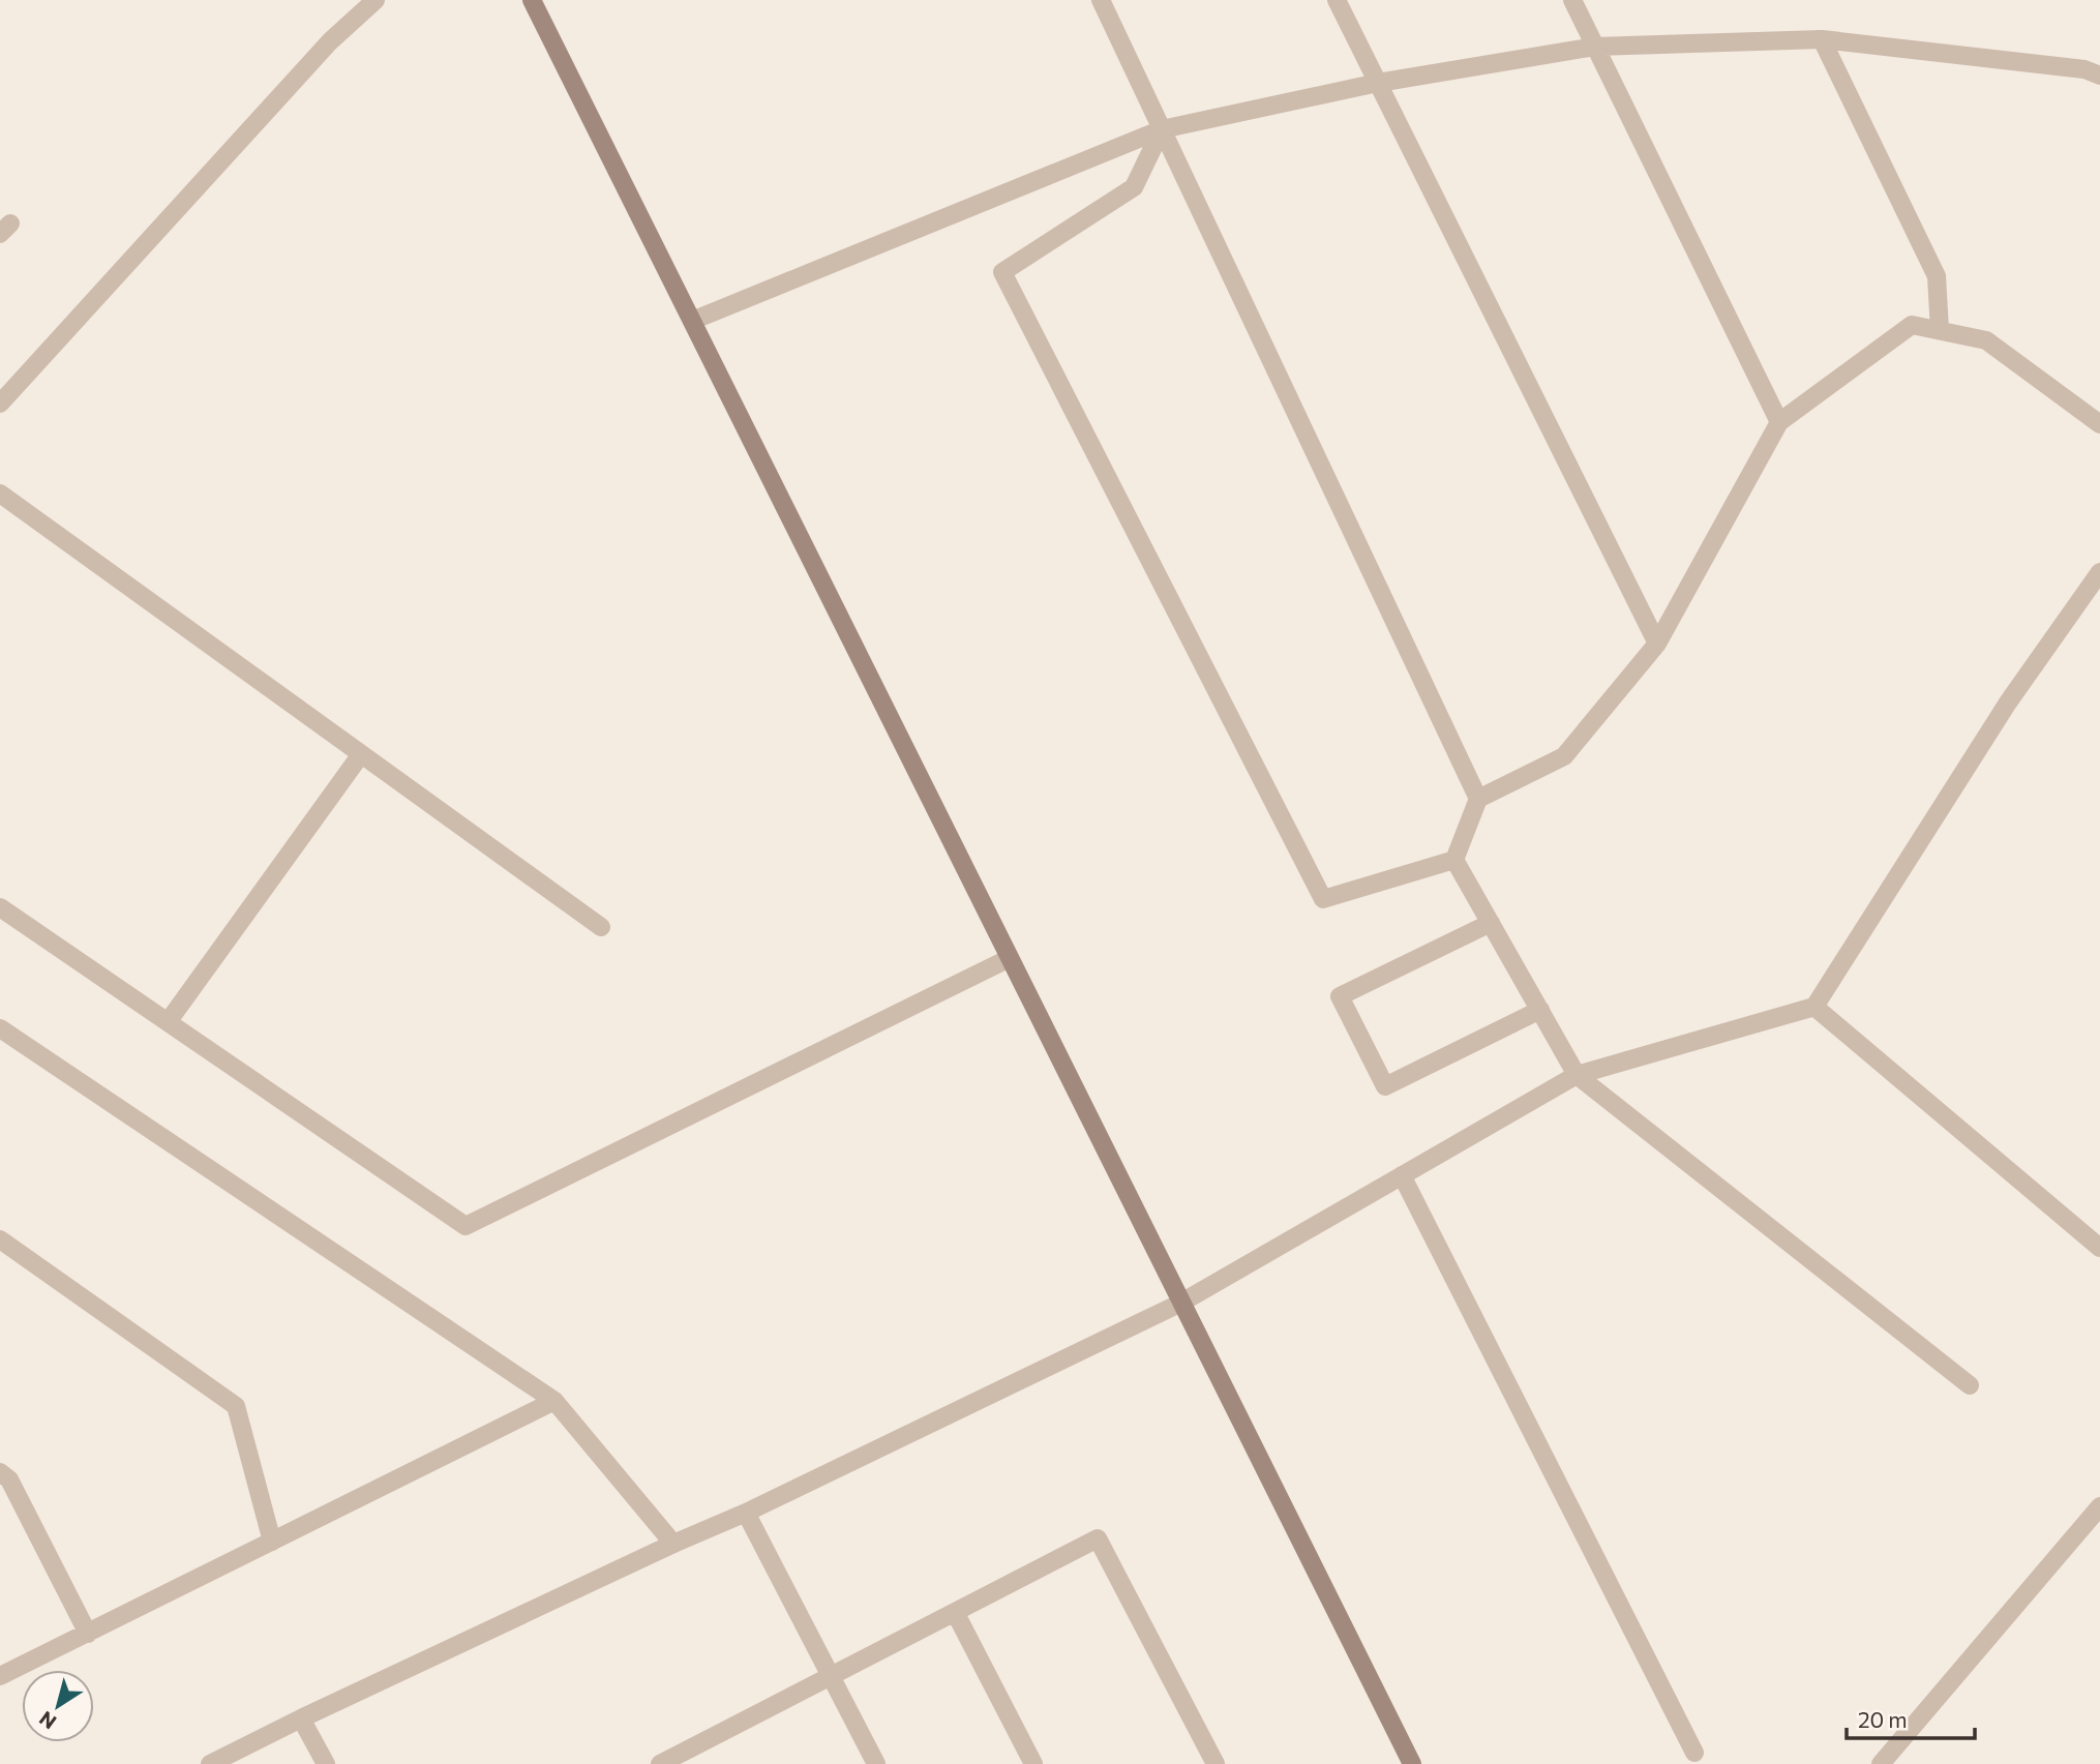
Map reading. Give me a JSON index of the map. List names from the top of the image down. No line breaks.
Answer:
{"scale_bar":"20 m","north":"bottom left"}
